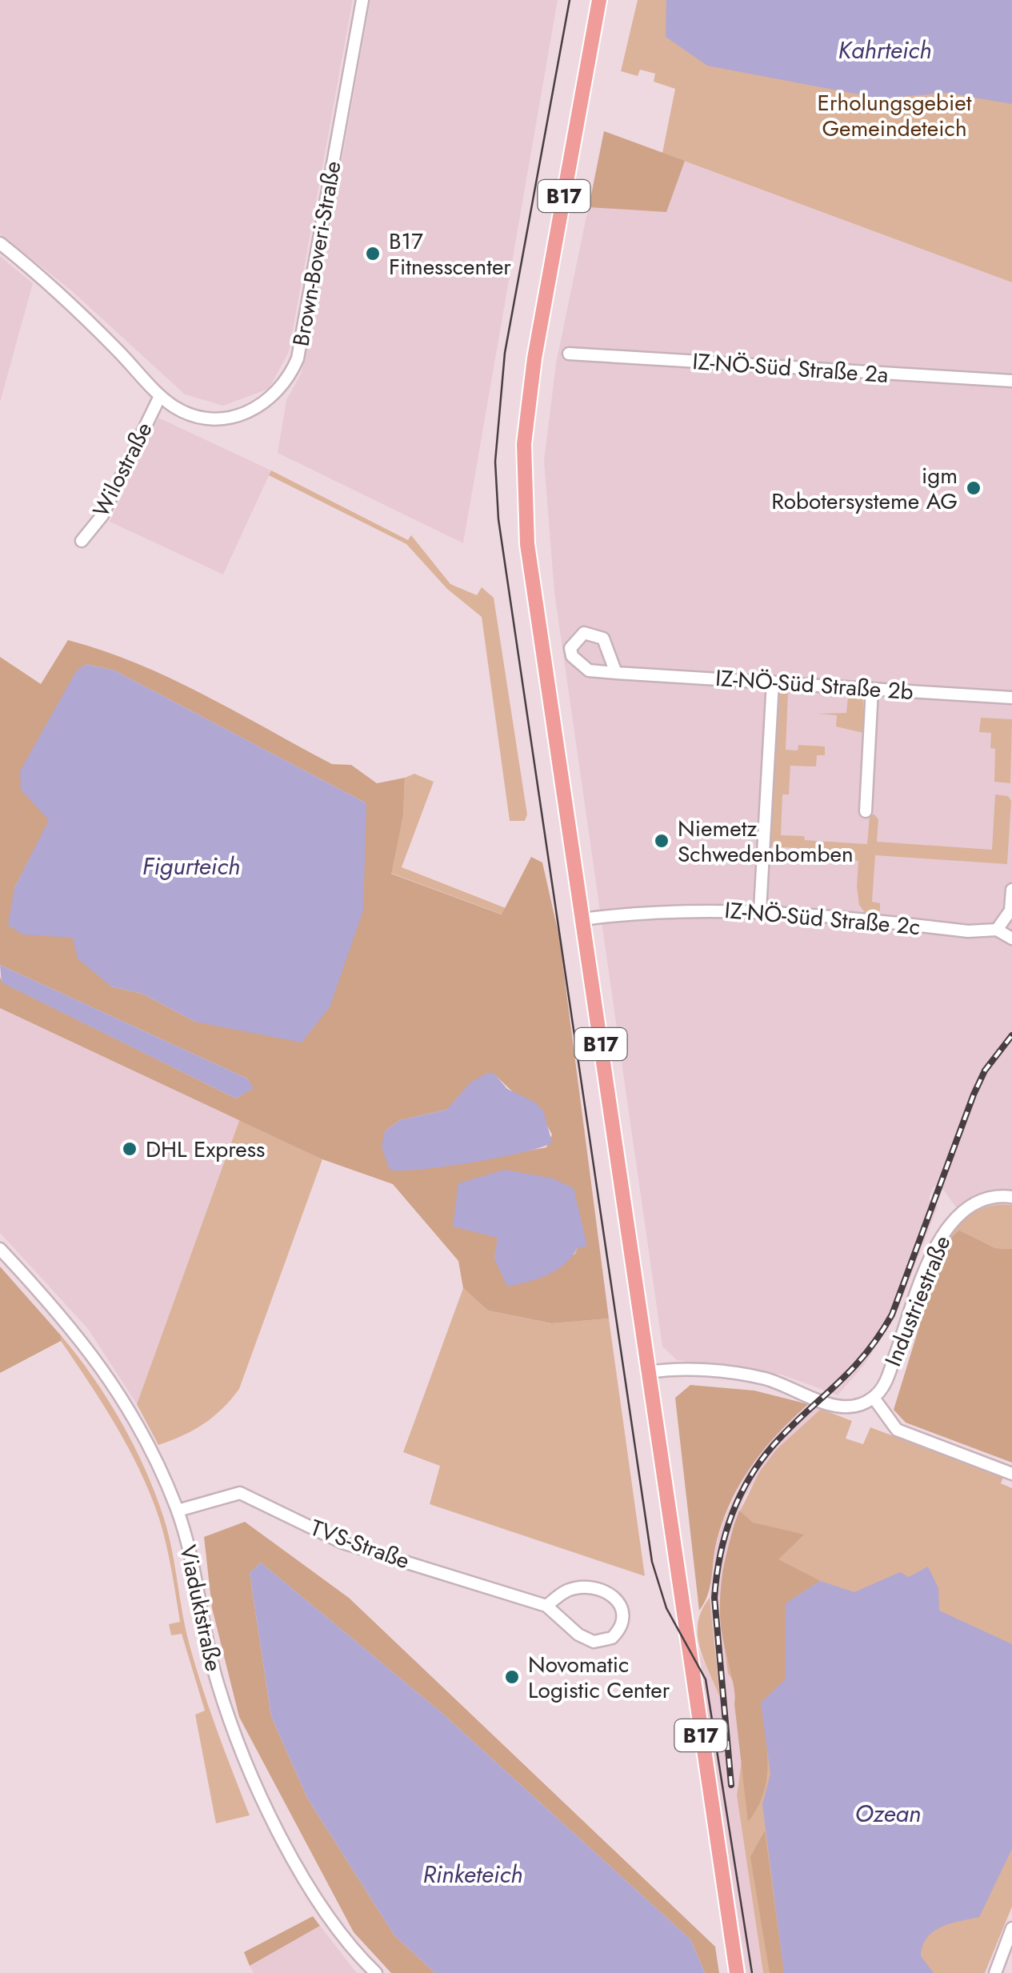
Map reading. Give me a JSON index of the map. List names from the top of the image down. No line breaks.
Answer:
{"streets":{"main road":["B17"],"street":["Brown-Boveri-Straße","IZ-NÖ-Süd Straße 2a","Wilostraße","IZ-NÖ-Süd Straße 2b","IZ-NÖ-Süd Straße 2c","Industriestraße","TVS-Straße","Viaduktstraße"]},"crossings":[["B17","IZ-NÖ-Süd Straße 2c"],["Brown-Boveri-Straße","Wilostraße"],["TVS-Straße","Viaduktstraße"]],"water":["Kahrteich","Figurteich","Ozean","Rinketeich"],"parks":["Erholungsgebiet Gemeindeteich"],"places":["B17 Fitnesscenter","igm Robotersysteme AG","Niemetz Schwedenbomben","DHL Express","Novomatic Logistic Center"]}
